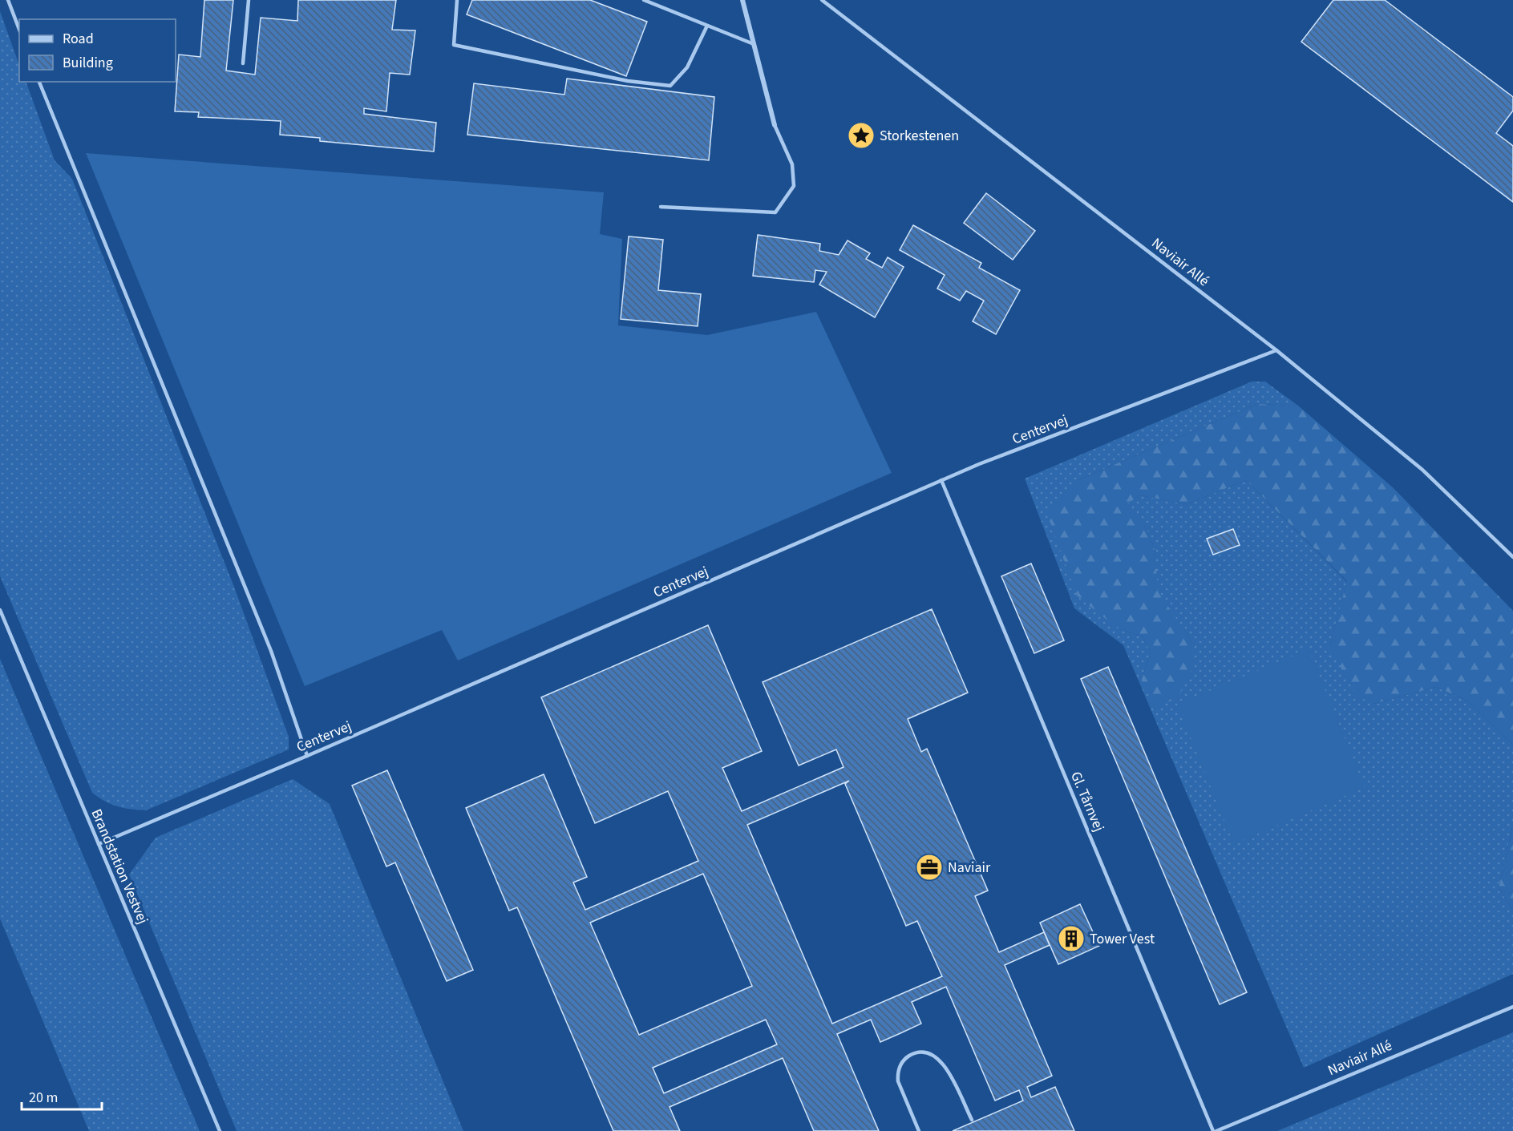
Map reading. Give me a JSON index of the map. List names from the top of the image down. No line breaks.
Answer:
{"streets":{"lane":["Naviair Allé","Centervej","Gl. Tårnvej","Brandstation Vestvej"]},"crossings":[["Naviair Allé","Centervej"],["Naviair Allé","Gl. Tårnvej"],["Centervej","Gl. Tårnvej"],["Centervej","Brandstation Vestvej"]],"places":{"place":["Storkestenen"],"office":["Naviair"],"building":["Tower Vest"]},"legend":["Road","Building"],"scale_bar":"20 m"}
